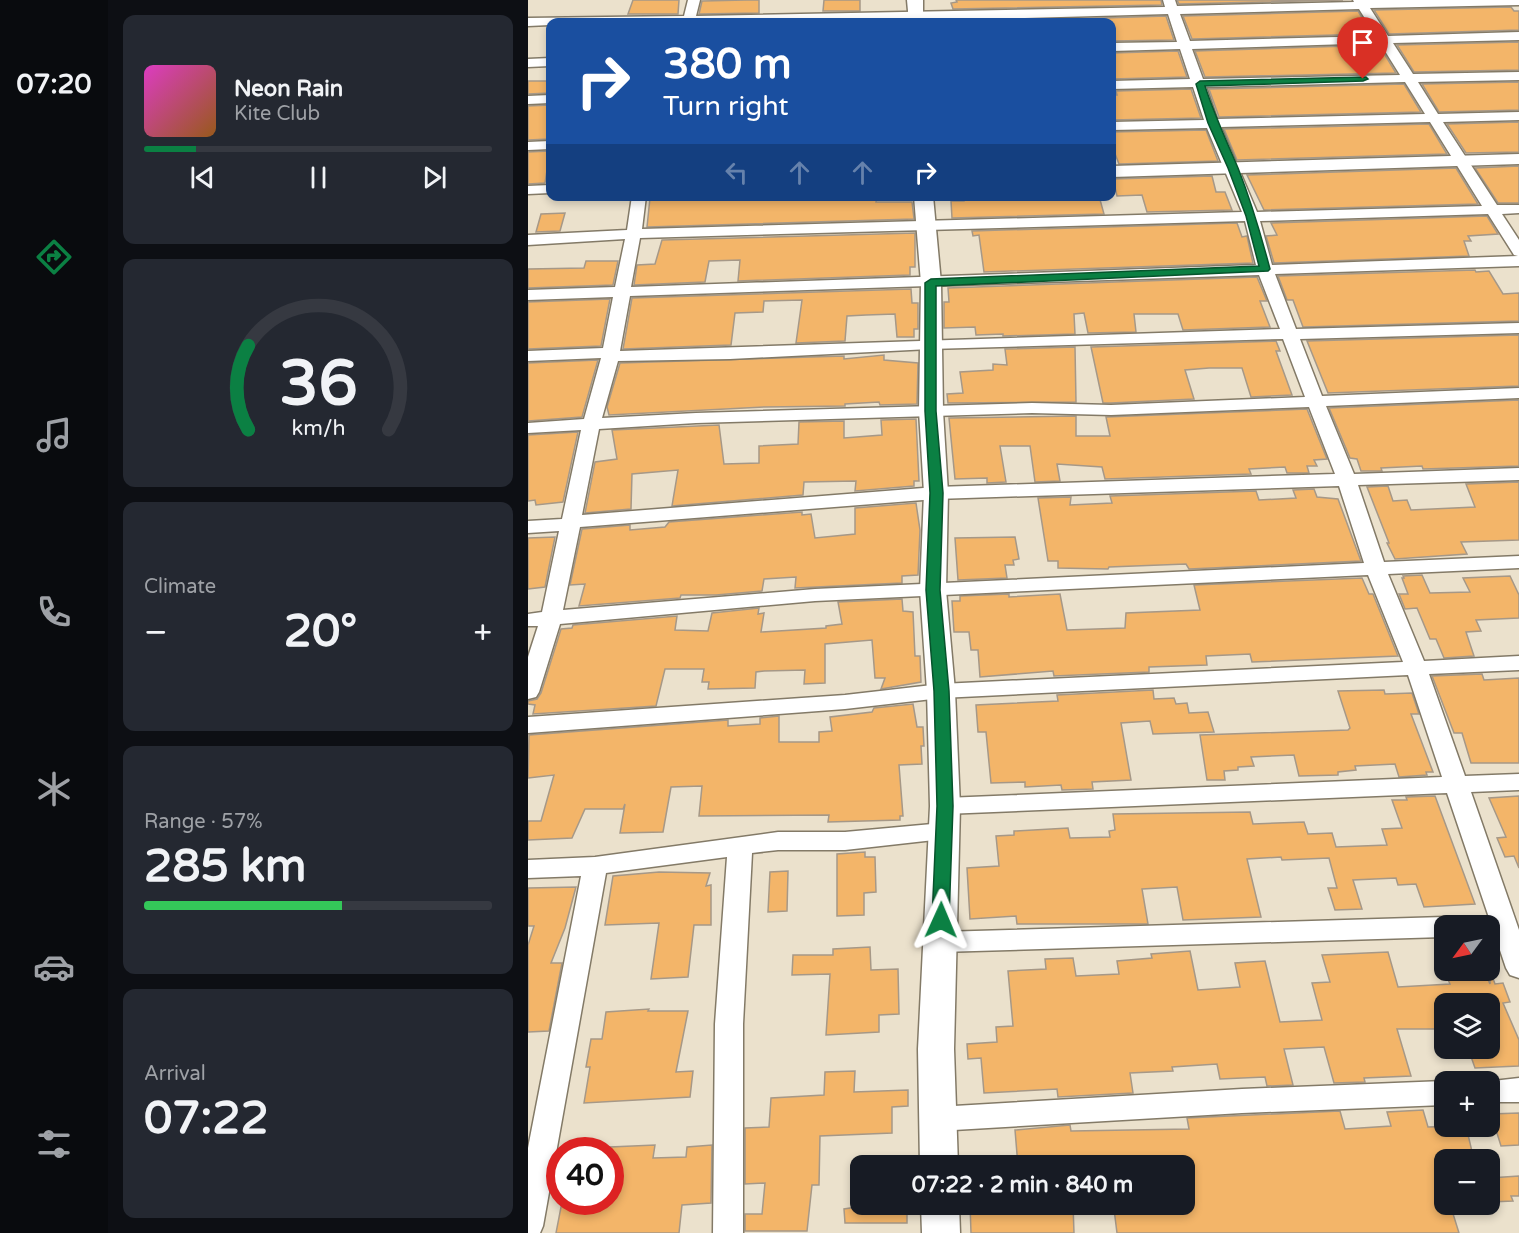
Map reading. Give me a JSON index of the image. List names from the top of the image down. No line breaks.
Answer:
{"north":"bottom left","page":{"tabs":"07:20","turn":["380 m","Turn right"],"song":["Neon Rain","Kite Club"],"tile":["Climate",["Range · 57%","285 km"],["Arrival","07:22"]],"heat":["−","20°","+"],"map_buttons":["+","−"],"limit":"40","trip":"07:22 · 2 min · 840 m","gauge":["36","km/h"]}}
